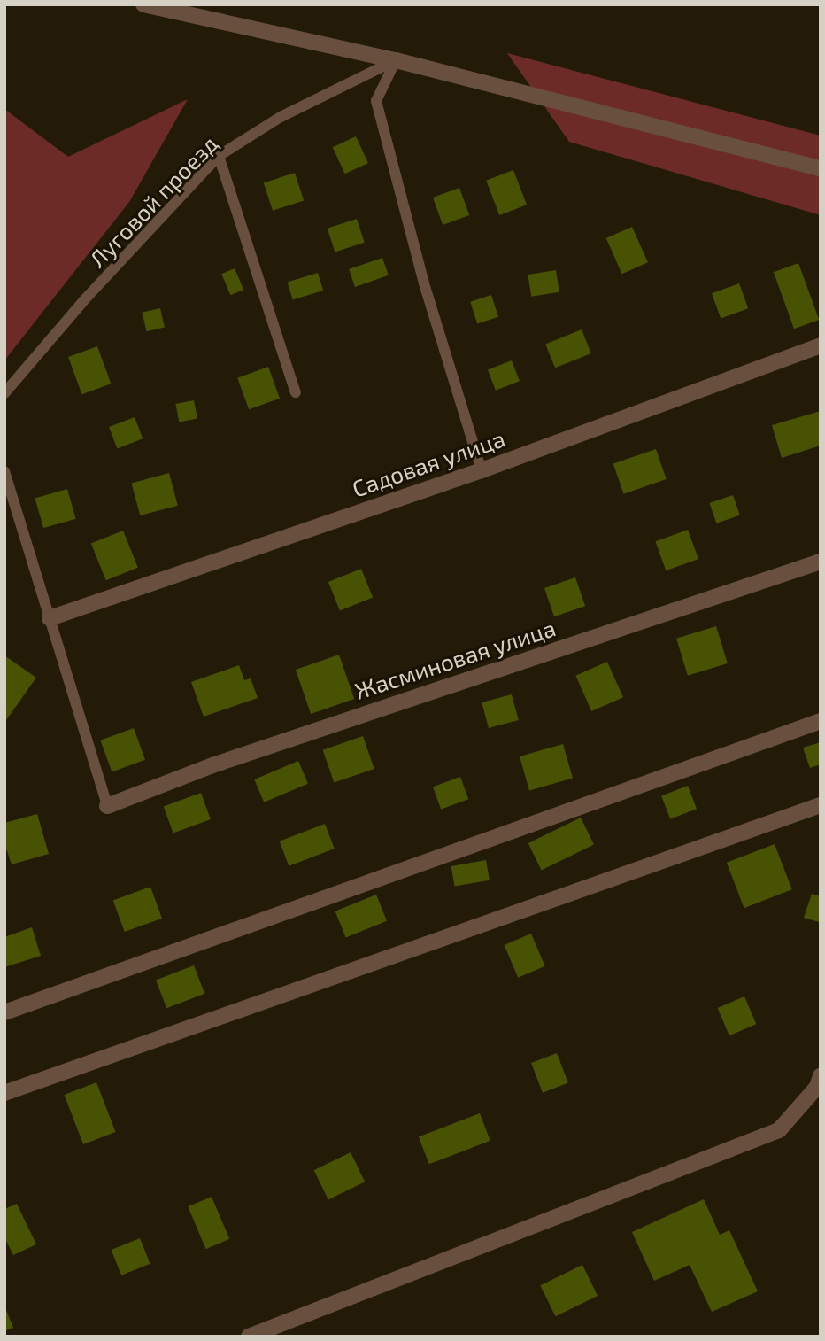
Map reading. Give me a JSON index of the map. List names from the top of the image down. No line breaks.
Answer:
{"streets":{"street":["Садовая улица","Жасминовая улица"],"lane":["Луговой проезд"]}}
